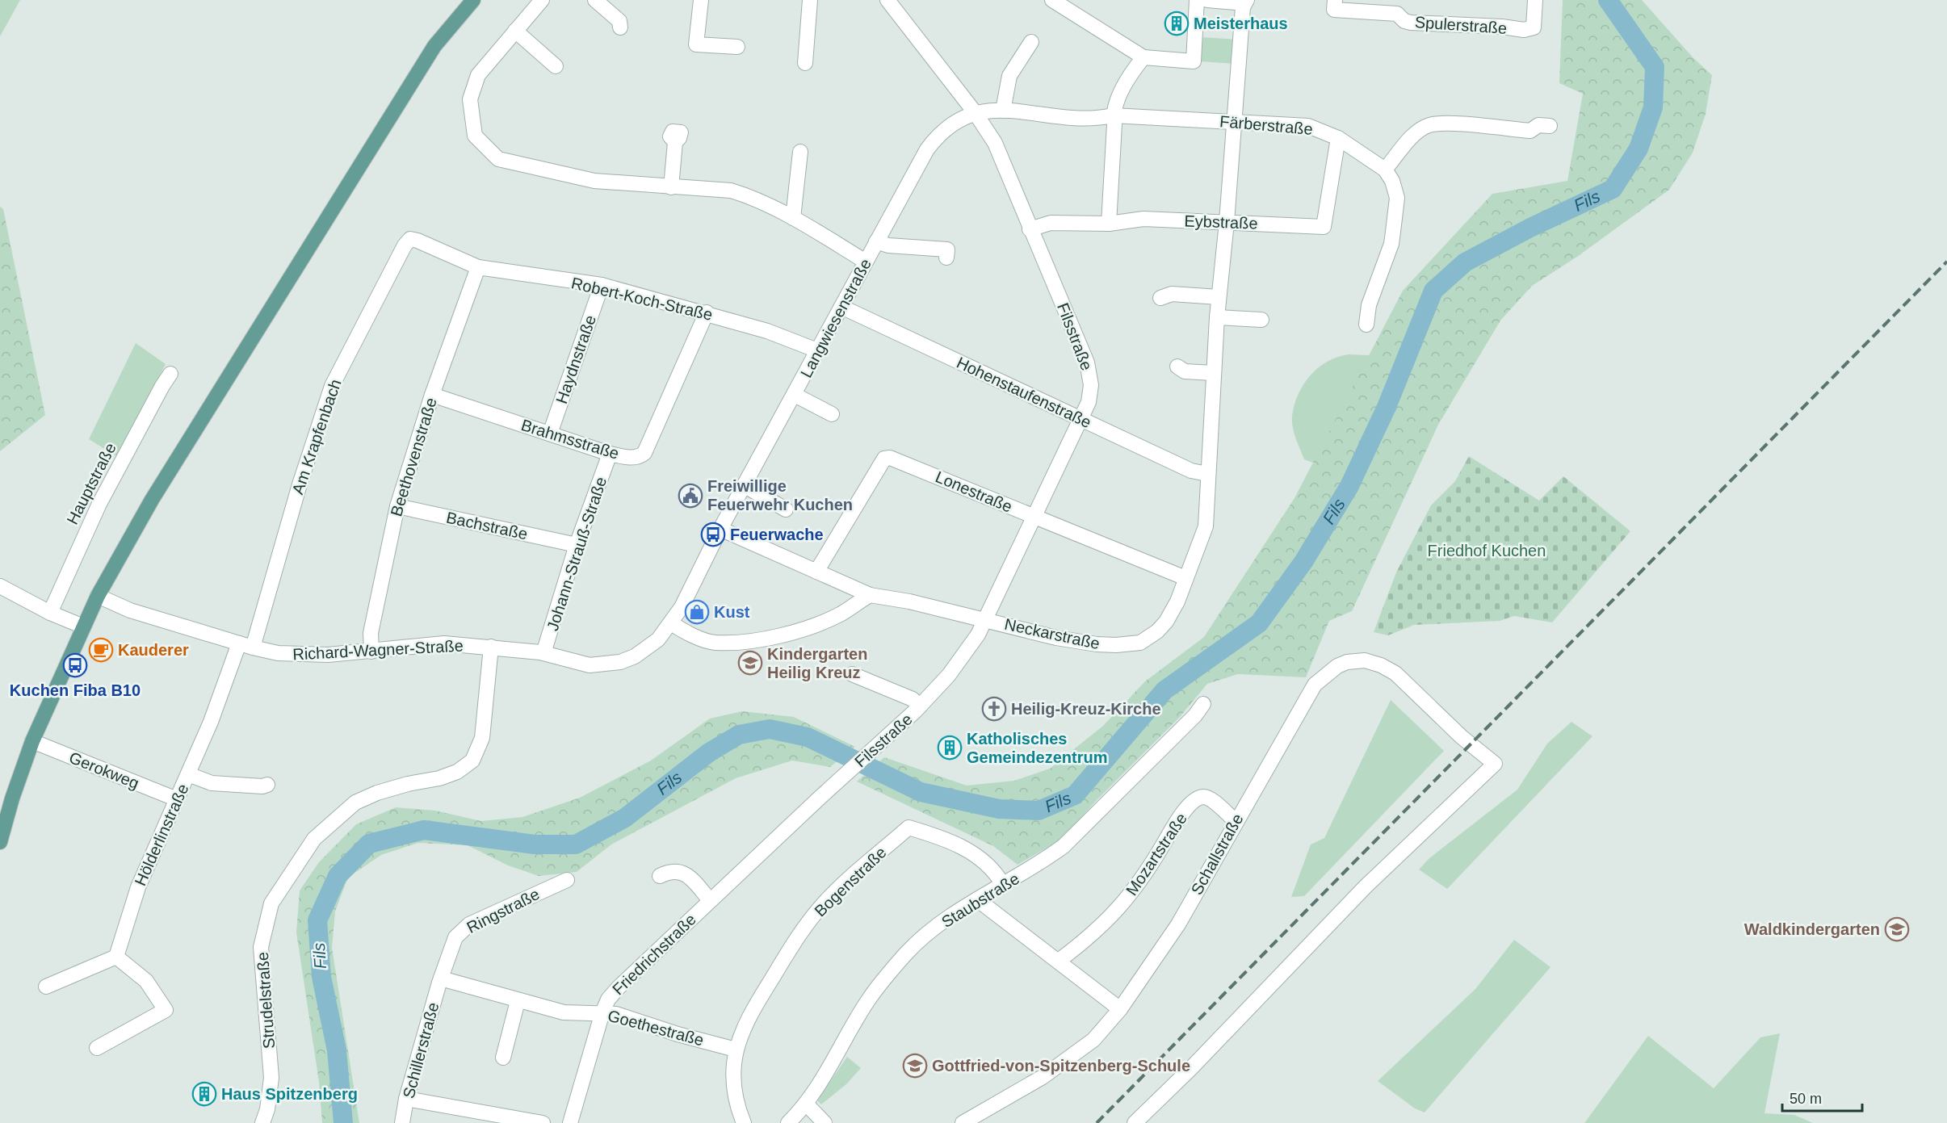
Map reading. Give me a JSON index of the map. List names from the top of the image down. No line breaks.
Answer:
{"streets":{"street":["Spulerstraße","Färberstraße","Eybstraße","Robert-Koch-Straße","Langwiesenstraße","Filsstraße","Haydnstraße","Hohenstaufenstraße","Am Krapfenbach","Brahmsstraße","Beethovenstraße","Hauptstraße","Lonestraße","Bachstraße","Johann-Strauß-Straße","Neckarstraße","Richard-Wagner-Straße","Gerokweg","Hölderlinstraße","Mozartstraße","Schallstraße","Bogenstraße","Staubstraße","Ringstraße","Friedrichstraße","Strudelstraße","Goethestraße","Schillerstraße"]},"crossings":[["Färberstraße","Eybstraße"],["Färberstraße","Langwiesenstraße"],["Färberstraße","Filsstraße"],["Färberstraße","Neckarstraße"],["Eybstraße","Filsstraße"],["Eybstraße","Neckarstraße"],["Robert-Koch-Straße","Langwiesenstraße"],["Robert-Koch-Straße","Haydnstraße"],["Robert-Koch-Straße","Am Krapfenbach"],["Robert-Koch-Straße","Brahmsstraße"],["Robert-Koch-Straße","Beethovenstraße"],["Langwiesenstraße","Filsstraße"],["Langwiesenstraße","Hohenstaufenstraße"],["Langwiesenstraße","Neckarstraße"],["Langwiesenstraße","Richard-Wagner-Straße"],["Filsstraße","Hohenstaufenstraße"],["Filsstraße","Lonestraße"],["Filsstraße","Neckarstraße"],["Filsstraße","Friedrichstraße"],["Haydnstraße","Brahmsstraße"],["Hohenstaufenstraße","Neckarstraße"],["Am Krapfenbach","Richard-Wagner-Straße"],["Am Krapfenbach","Hölderlinstraße"],["Brahmsstraße","Beethovenstraße"],["Brahmsstraße","Johann-Strauß-Straße"],["Beethovenstraße","Bachstraße"],["Beethovenstraße","Richard-Wagner-Straße"],["Lonestraße","Neckarstraße"],["Bachstraße","Johann-Strauß-Straße"],["Johann-Strauß-Straße","Richard-Wagner-Straße"],["Richard-Wagner-Straße","Hölderlinstraße"],["Richard-Wagner-Straße","Strudelstraße"],["Gerokweg","Hölderlinstraße"],["Mozartstraße","Schallstraße"],["Bogenstraße","Staubstraße"],["Bogenstraße","Goethestraße"],["Ringstraße","Goethestraße"],["Ringstraße","Schillerstraße"],["Friedrichstraße","Goethestraße"],["Goethestraße","Schillerstraße"]],"water":["Fils"],"parks":["Friedhof Kuchen"],"places":{"building":["Meisterhaus","Katholisches Gemeindezentrum","Haus Spitzenberg"],"public building":["Freiwillige Feuerwehr Kuchen"],"bus stop":["Feuerwache","Kuchen Fiba B10"],"shop":["Kust"],"cafe":["Kauderer"],"school or university":["Kindergarten Heilig Kreuz","Waldkindergarten","Gottfried-von-Spitzenberg-Schule"],"church":["Heilig-Kreuz-Kirche"]},"scale_bar":"50 m"}
